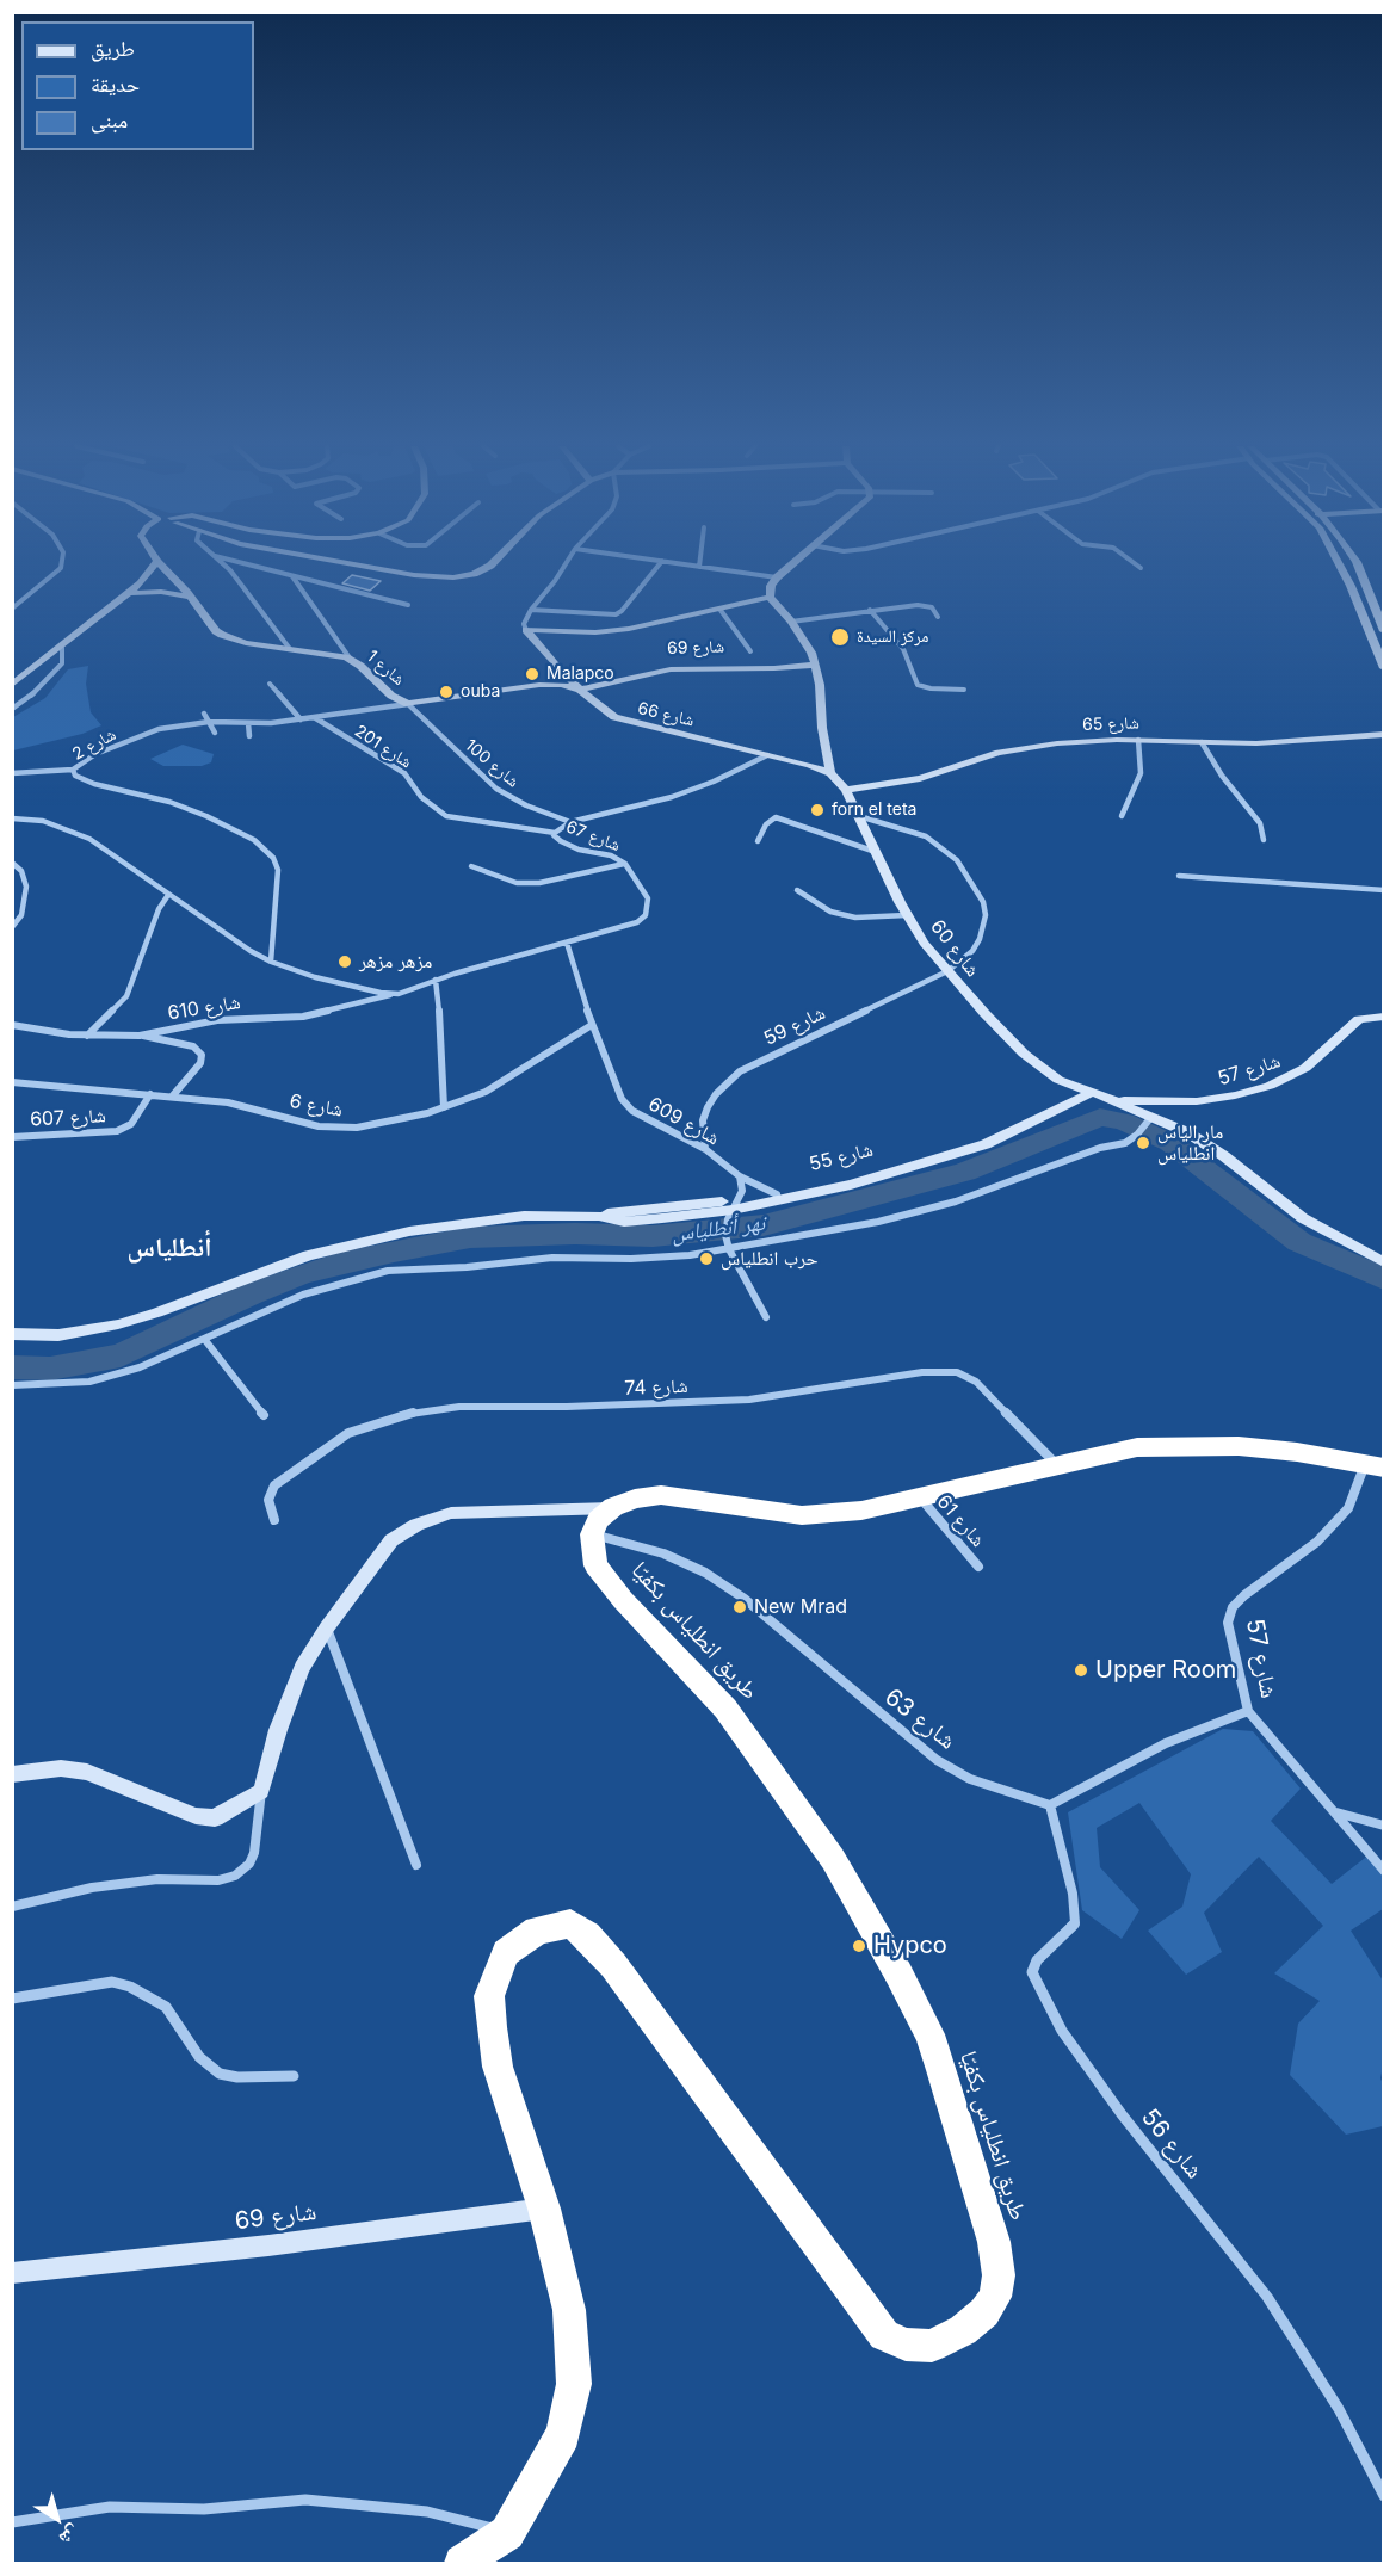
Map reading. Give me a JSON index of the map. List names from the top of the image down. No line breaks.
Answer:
{"streets":{"highway":["طريق انطلياس بكفيّا"],"street":["شارع 69","شارع 1","شارع 66","شارع 65","شارع 2","شارع 201","شارع 100","شارع 67","شارع 60","شارع 610","شارع 59","شارع 57","شارع 6","شارع 607","شارع 609","شارع 55","شارع 74","شارع 61","شارع 63","شارع 56"]},"crossings":[["شارع 69","شارع 1"],["شارع 69","شارع 66"],["شارع 69","طريق انطلياس بكفيّا"],["شارع 1","شارع 66"],["شارع 1","شارع 2"],["شارع 1","شارع 100"],["شارع 66","شارع 67"],["شارع 66","شارع 60"],["شارع 65","شارع 60"],["شارع 2","شارع 201"],["شارع 2","شارع 100"],["شارع 201","شارع 67"],["شارع 100","شارع 67"],["شارع 67","شارع 609"],["شارع 60","شارع 59"],["شارع 60","شارع 57"],["شارع 60","شارع 55"],["شارع 59","شارع 609"],["شارع 57","شارع 55"],["شارع 6","شارع 607"],["شارع 6","شارع 609"],["شارع 609","شارع 55"],["طريق انطلياس بكفيّا","شارع 63"],["شارع 63","شارع 56"]],"districts":["أنطلياس"],"water":["نهر أنطلياس"],"places":["مركز السيدة","Malapco","ouba","forn el teta","مزهر مزهر","مار الياس انطلياس","حرب انطلياس","New Mrad","Upper Room","Hypco"],"legend":["طريق","حديقة","مبنى"],"north":"bottom right"}
